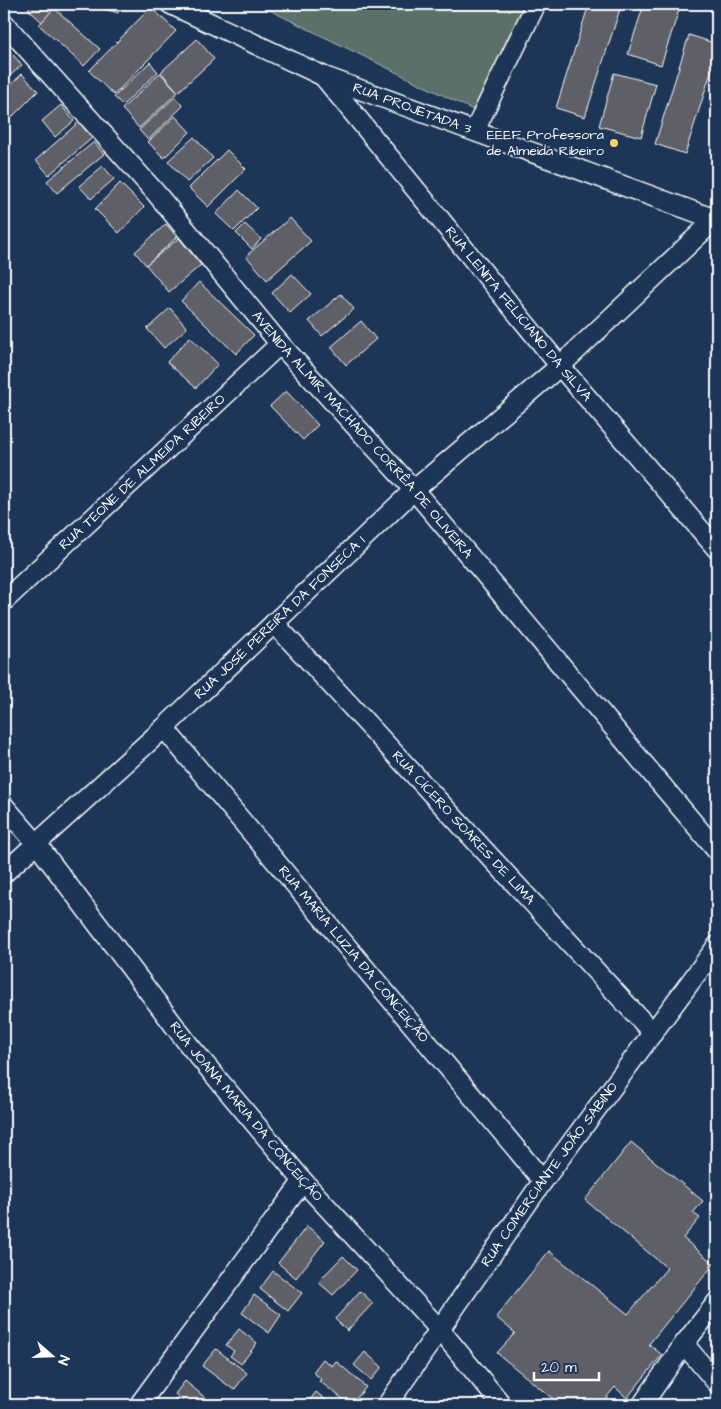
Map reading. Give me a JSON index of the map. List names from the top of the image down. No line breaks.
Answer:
{"streets":{"street":["RUA PROJETADA 3","RUA LENITA FELICIANO DA SILVA","AVENIDA ALMIR MACHADO CORRÊA DE OLIVEIRA","RUA TEONE DE ALMEIDA RIBEIRO","RUA JOSÉ PEREIRA DA FONSECA 1","RUA CÍCERO SOARES DE LIMA","RUA MARIA LUZIA DA CONCEIÇÃO","RUA JOANA MARIA DA CONCEIÇÃO","RUA COMERCIANTE JOÃO SABINO"]},"crossings":[["RUA PROJETADA 3","RUA LENITA FELICIANO DA SILVA"],["RUA PROJETADA 3","RUA JOSÉ PEREIRA DA FONSECA 1"],["RUA LENITA FELICIANO DA SILVA","RUA JOSÉ PEREIRA DA FONSECA 1"],["AVENIDA ALMIR MACHADO CORRÊA DE OLIVEIRA","RUA TEONE DE ALMEIDA RIBEIRO"],["AVENIDA ALMIR MACHADO CORRÊA DE OLIVEIRA","RUA JOSÉ PEREIRA DA FONSECA 1"],["RUA JOSÉ PEREIRA DA FONSECA 1","RUA CÍCERO SOARES DE LIMA"],["RUA JOSÉ PEREIRA DA FONSECA 1","RUA MARIA LUZIA DA CONCEIÇÃO"],["RUA JOSÉ PEREIRA DA FONSECA 1","RUA JOANA MARIA DA CONCEIÇÃO"],["RUA CÍCERO SOARES DE LIMA","RUA COMERCIANTE JOÃO SABINO"],["RUA MARIA LUZIA DA CONCEIÇÃO","RUA COMERCIANTE JOÃO SABINO"],["RUA JOANA MARIA DA CONCEIÇÃO","RUA COMERCIANTE JOÃO SABINO"]],"places":["EEEF Professora de Almeida Ribeiro"],"scale_bar":"20 m","north":"right"}
